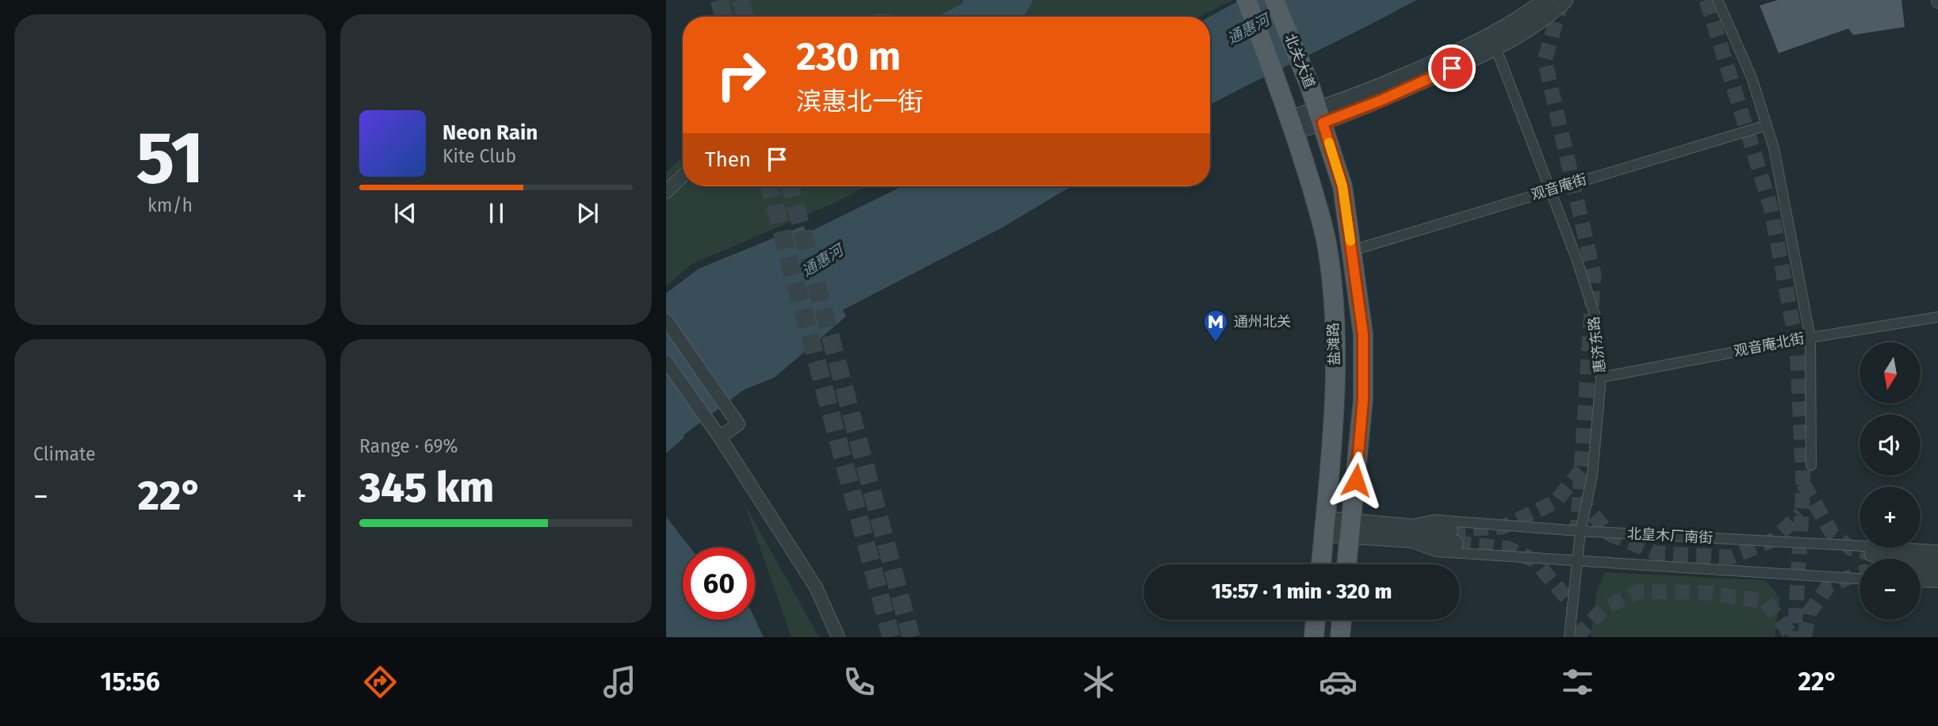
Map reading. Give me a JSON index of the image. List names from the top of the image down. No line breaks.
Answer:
{"streets":{"main road":["北关大道","盐滩路"],"street":["观音庵街","惠济东路","观音庵北街","北皇木厂南街"]},"crossings":[["北关大道","盐滩路"],["观音庵街","盐滩路"],["观音庵街","惠济东路"],["盐滩路","北皇木厂南街"],["惠济东路","观音庵北街"],["惠济东路","北皇木厂南街"]],"water":["通惠河"],"places":{"metro station":["通州北关"]},"north":"bottom","page":{"tile":[["51","km/h"],"Climate",["Range · 69%","345 km"]],"turn":["230 m","滨惠北一街"],"song":["Neon Rain","Kite Club"],"then":"Then","map_buttons":["+","−"],"heat":["−","22°","+"],"limit":"60","trip":"15:57 · 1 min · 320 m","tabs":["15:56","22°"]}}
